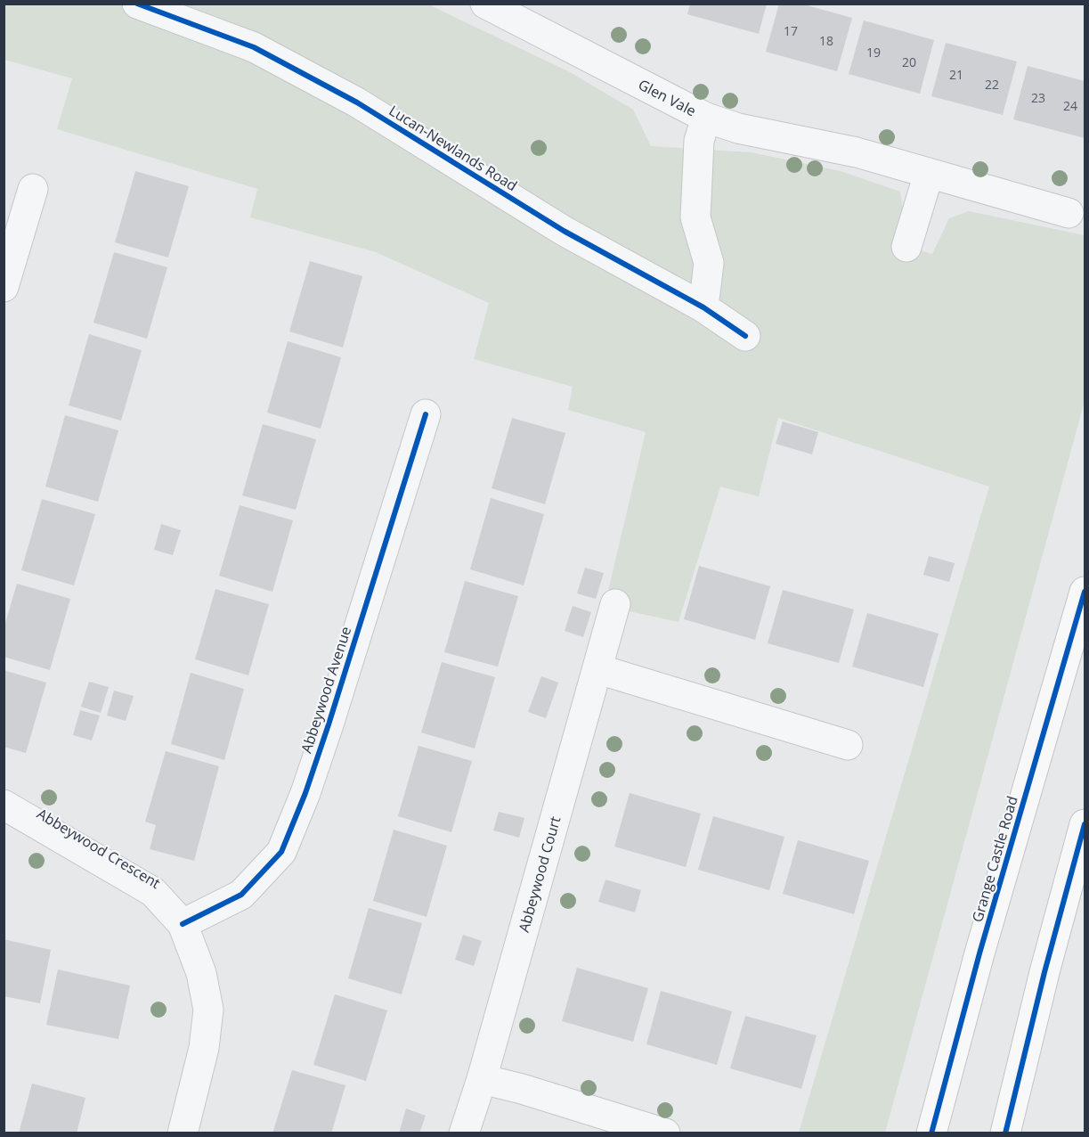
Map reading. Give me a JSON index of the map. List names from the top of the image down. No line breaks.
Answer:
{"streets":{"main road":["Grange Castle Road"],"street":["Glen Vale","Lucan-Newlands Road","Abbeywood Avenue","Abbeywood Crescent","Abbeywood Court"]},"crossings":[["Glen Vale","Lucan-Newlands Road"],["Abbeywood Avenue","Abbeywood Crescent"]],"house_numbers":["17","18","19","20","21","22","23","24"]}
